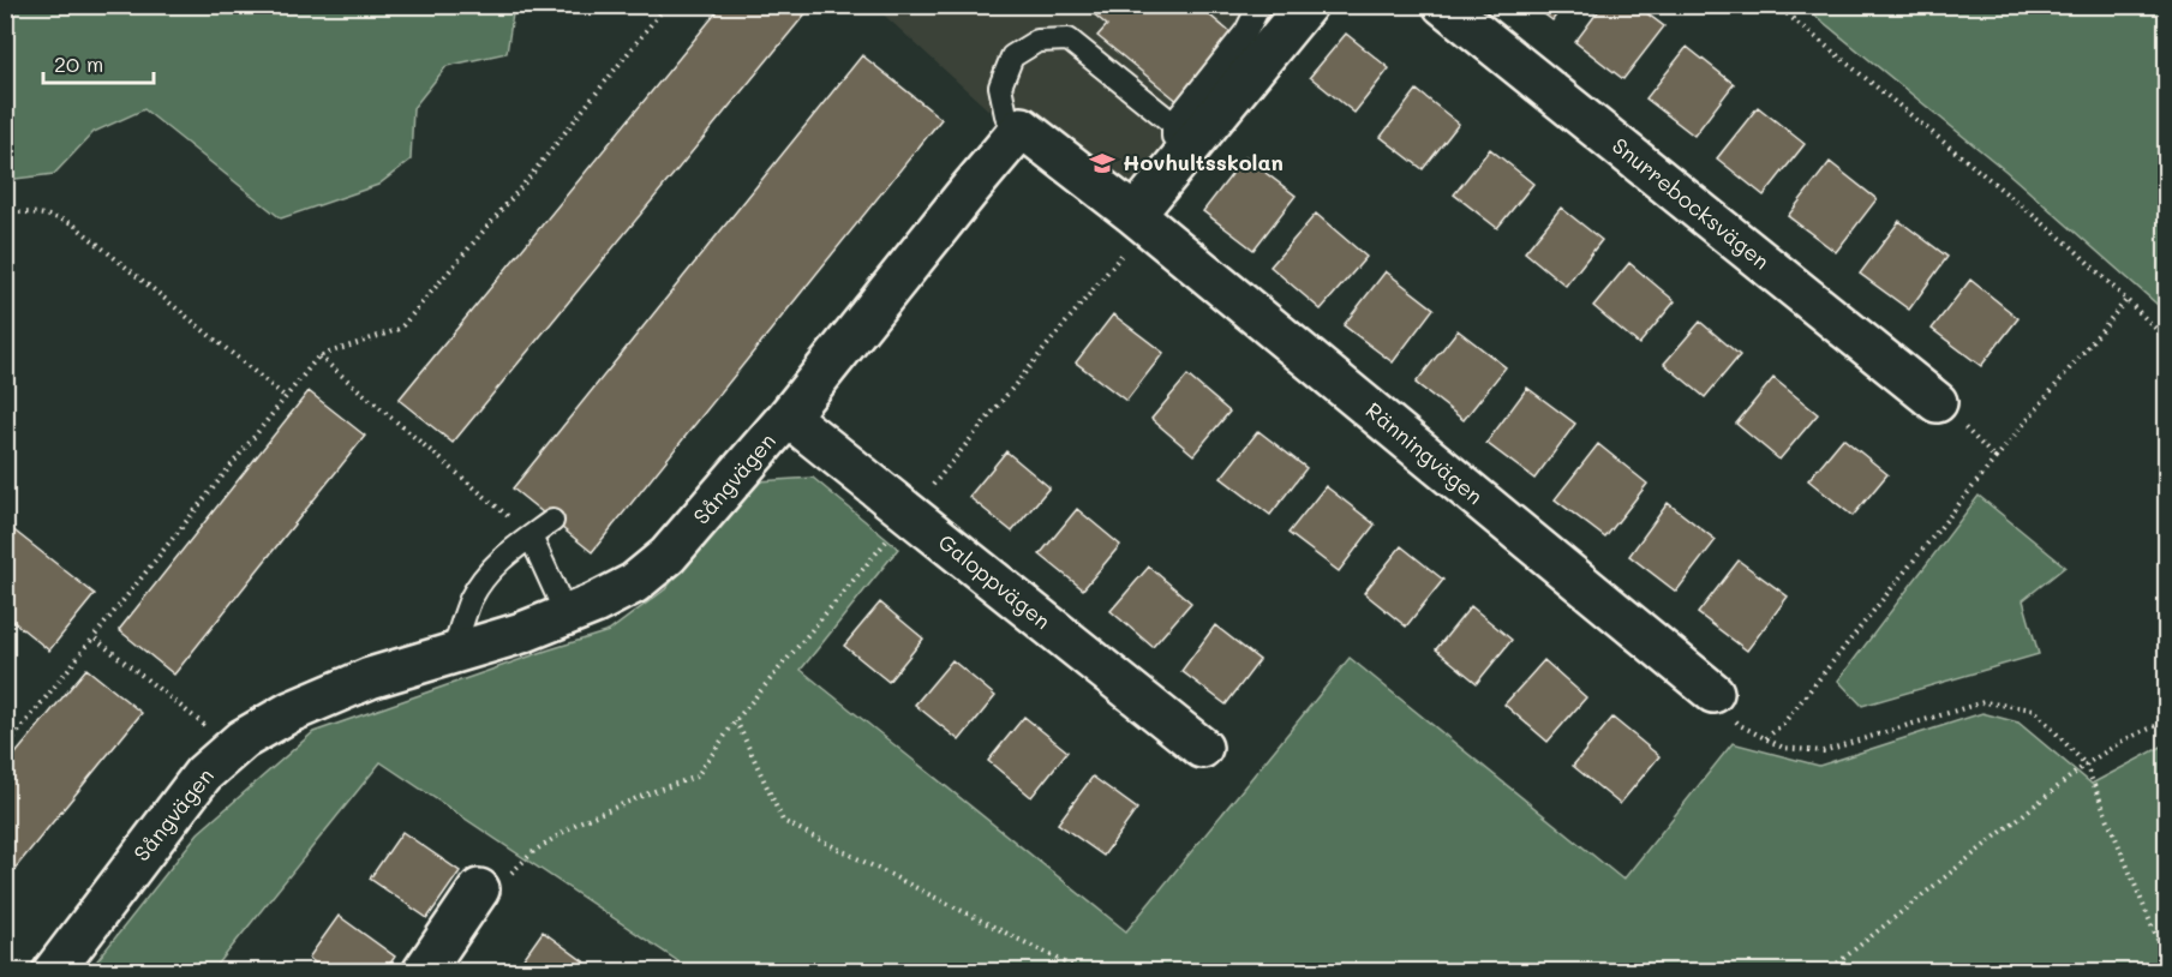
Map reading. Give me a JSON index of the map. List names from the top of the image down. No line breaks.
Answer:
{"streets":{"street":["Snurrebocksvägen","Ränningvägen","Sångvägen","Galoppvägen"]},"crossings":[["Sångvägen","Galoppvägen"]],"places":{"school or university":["Hovhultsskolan"]},"scale_bar":"20 m"}
